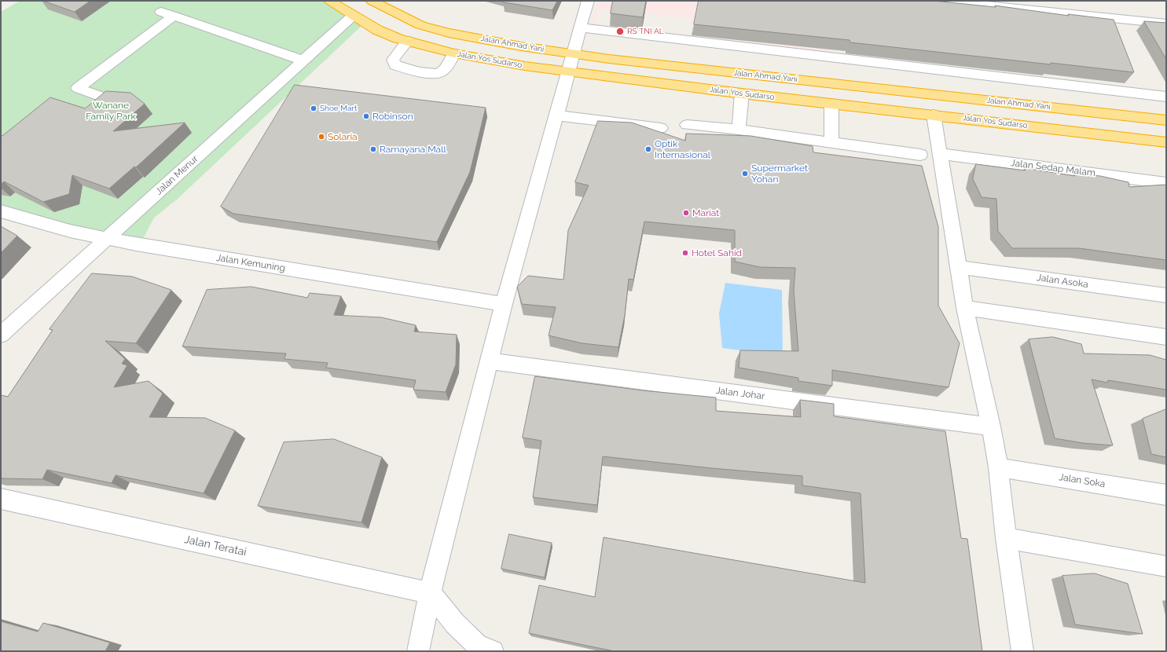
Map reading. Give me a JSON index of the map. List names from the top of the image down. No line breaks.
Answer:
{"streets":{"highway":["Jalan Ahmad Yani","Jalan Yos Sudarso"],"street":["Jalan Sedap Malam","Jalan Menur","Jalan Kemuning","Jalan Asoka","Jalan Johar","Jalan Soka","Jalan Teratai"]},"crossings":[["Jalan Yos Sudarso","Jalan Menur"],["Jalan Menur","Jalan Kemuning"]],"parks":["Wanane Family Park"],"places":["RS TNI AL","Shoe Mart","Robinson","Solaria","Ramayana Mall","Optik Internasional","Supermarket Yohan","Mariat","Hotel Sahid"]}
